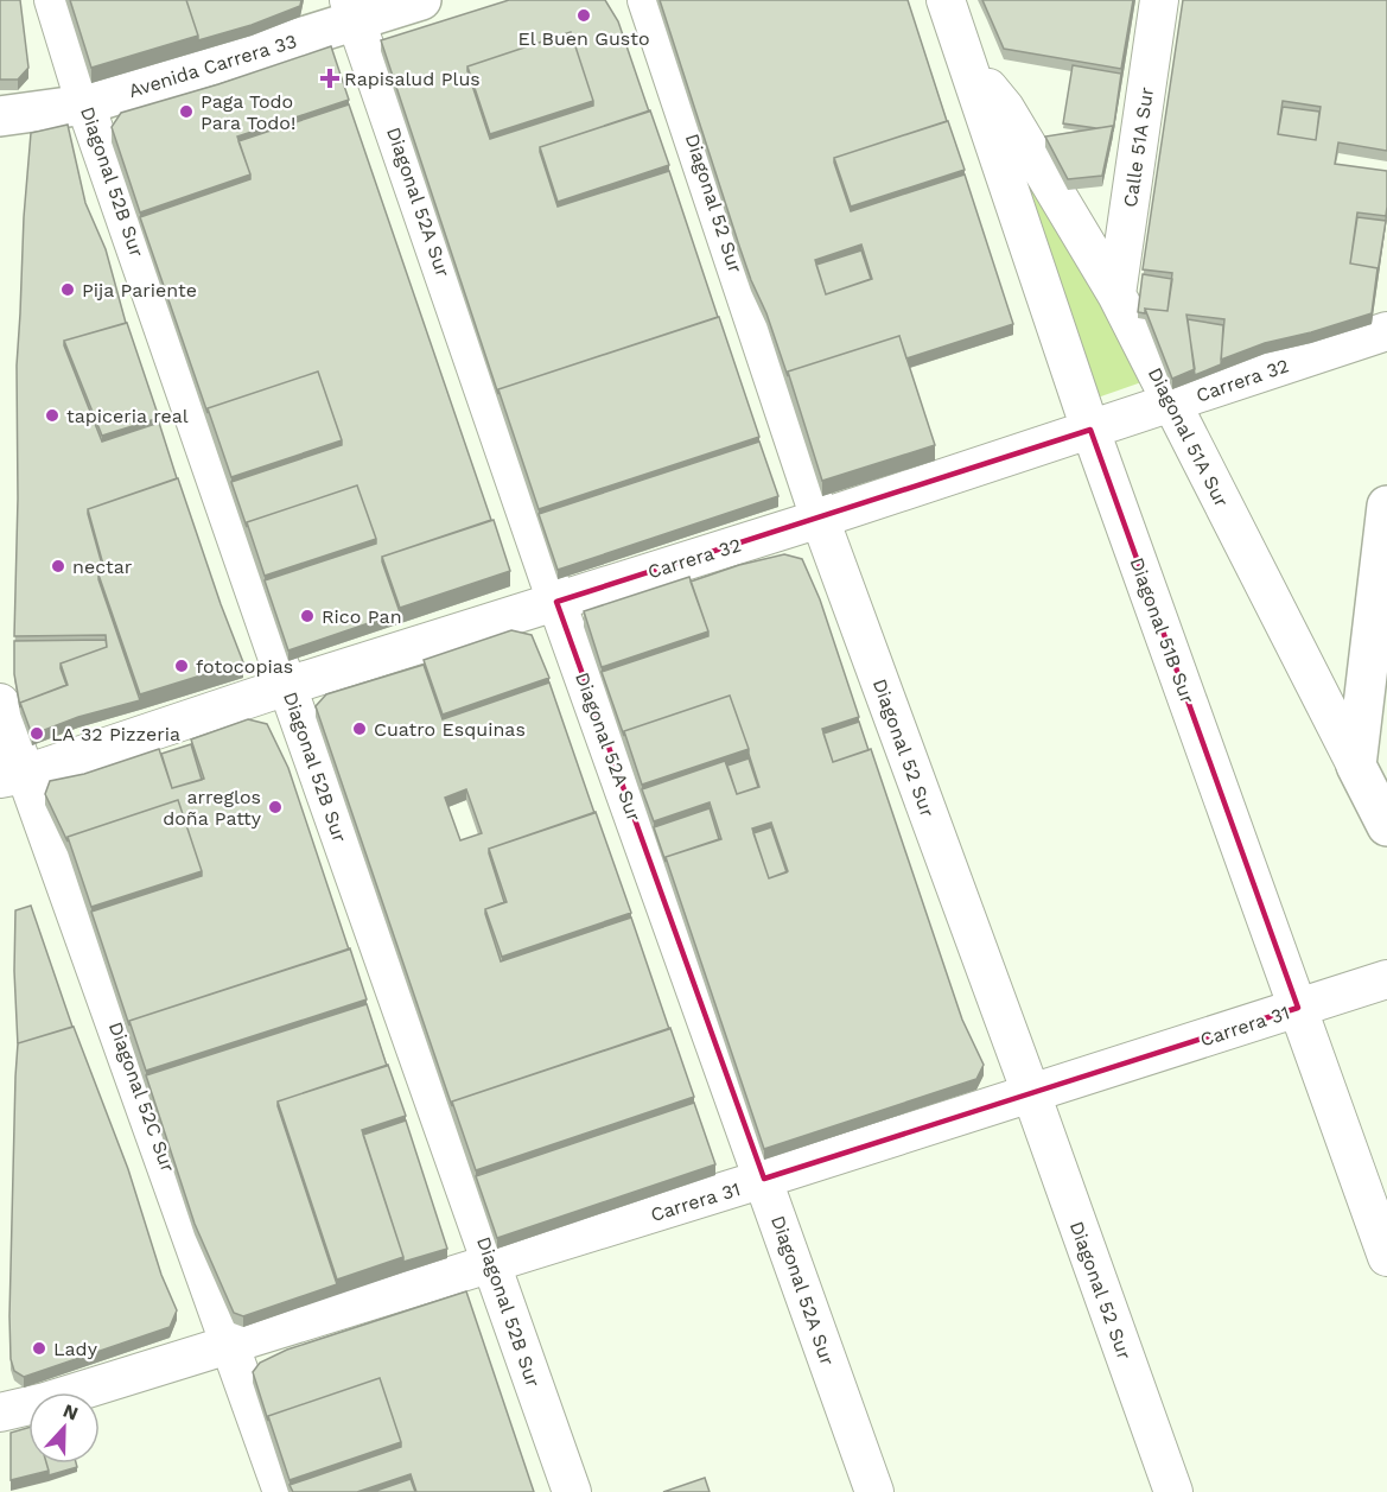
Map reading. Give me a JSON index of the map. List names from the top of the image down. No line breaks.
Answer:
{"streets":{"main road":["Avenida Carrera 33","Diagonal 51A Sur"],"street":["Calle 51A Sur","Diagonal 52B Sur","Diagonal 52A Sur","Diagonal 52 Sur","Carrera 32","Diagonal 51B Sur","Carrera 31","Diagonal 52C Sur"]},"crossings":[["Avenida Carrera 33","Diagonal 52B Sur"],["Avenida Carrera 33","Diagonal 52A Sur"],["Calle 51A Sur","Diagonal 51A Sur"],["Diagonal 52B Sur","Carrera 32"],["Diagonal 52B Sur","Carrera 31"],["Diagonal 52A Sur","Carrera 32"],["Diagonal 52A Sur","Carrera 31"],["Diagonal 52 Sur","Carrera 32"],["Diagonal 52 Sur","Carrera 31"],["Carrera 32","Diagonal 51A Sur"],["Carrera 32","Diagonal 51B Sur"],["Carrera 32","Diagonal 52C Sur"],["Diagonal 51A Sur","Diagonal 51B Sur"],["Diagonal 51B Sur","Carrera 31"],["Carrera 31","Diagonal 52C Sur"]],"places":{"other":["El Buen Gusto","Paga Todo Para Todo!","Pija Pariente","tapiceria real","nectar","Rico Pan","fotocopias","Cuatro Esquinas","LA 32 Pizzeria","arreglos doña Patty","Lady"],"health":["Rapisalud Plus"]},"north":"top"}
